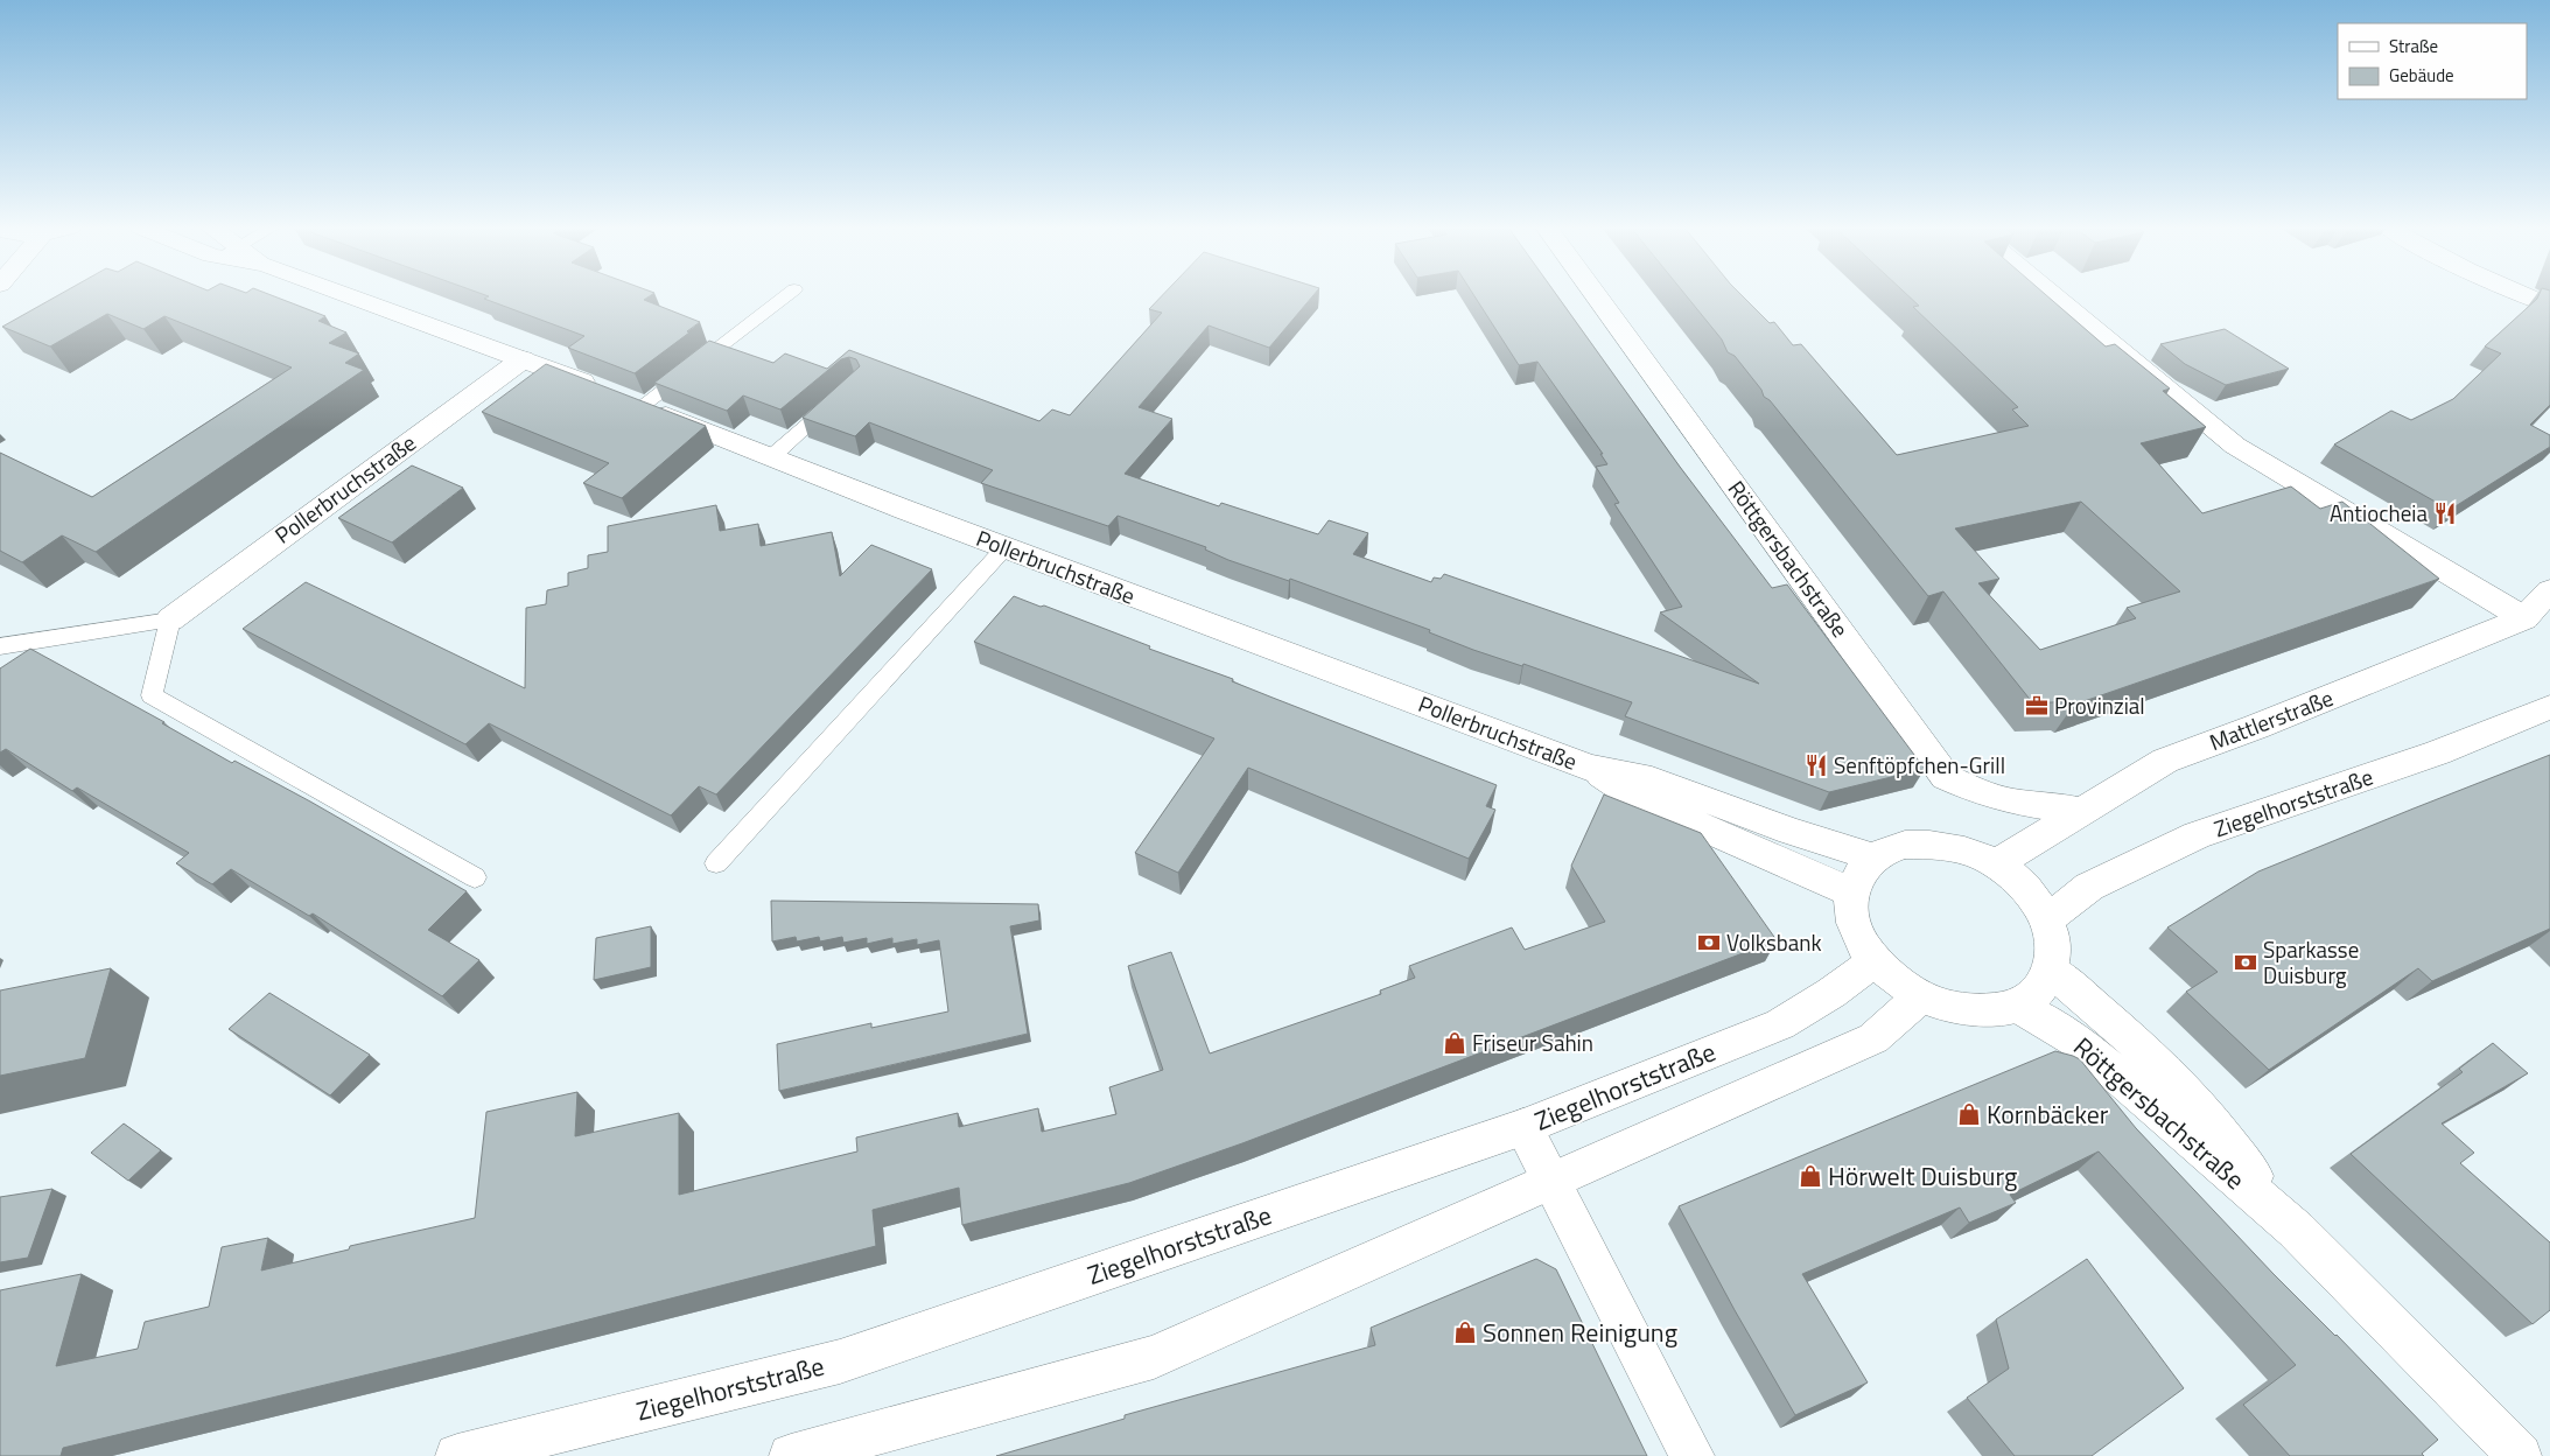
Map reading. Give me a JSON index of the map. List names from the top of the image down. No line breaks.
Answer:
{"streets":{"street":["Pollerbruchstraße","Röttgersbachstraße","Mattlerstraße","Ziegelhorststraße"]},"crossings":[["Pollerbruchstraße","Röttgersbachstraße"],["Pollerbruchstraße","Mattlerstraße"],["Pollerbruchstraße","Ziegelhorststraße"],["Röttgersbachstraße","Mattlerstraße"],["Röttgersbachstraße","Ziegelhorststraße"],["Mattlerstraße","Ziegelhorststraße"]],"places":{"restaurant":["Antiocheia","Senftöpfchen-Grill"],"office":["Provinzial"],"bank":["Volksbank","Sparkasse Duisburg"],"shop":["Friseur Sahin","Kornbäcker","Hörwelt Duisburg","Sonnen Reinigung"]},"legend":["Straße","Gebäude"]}
